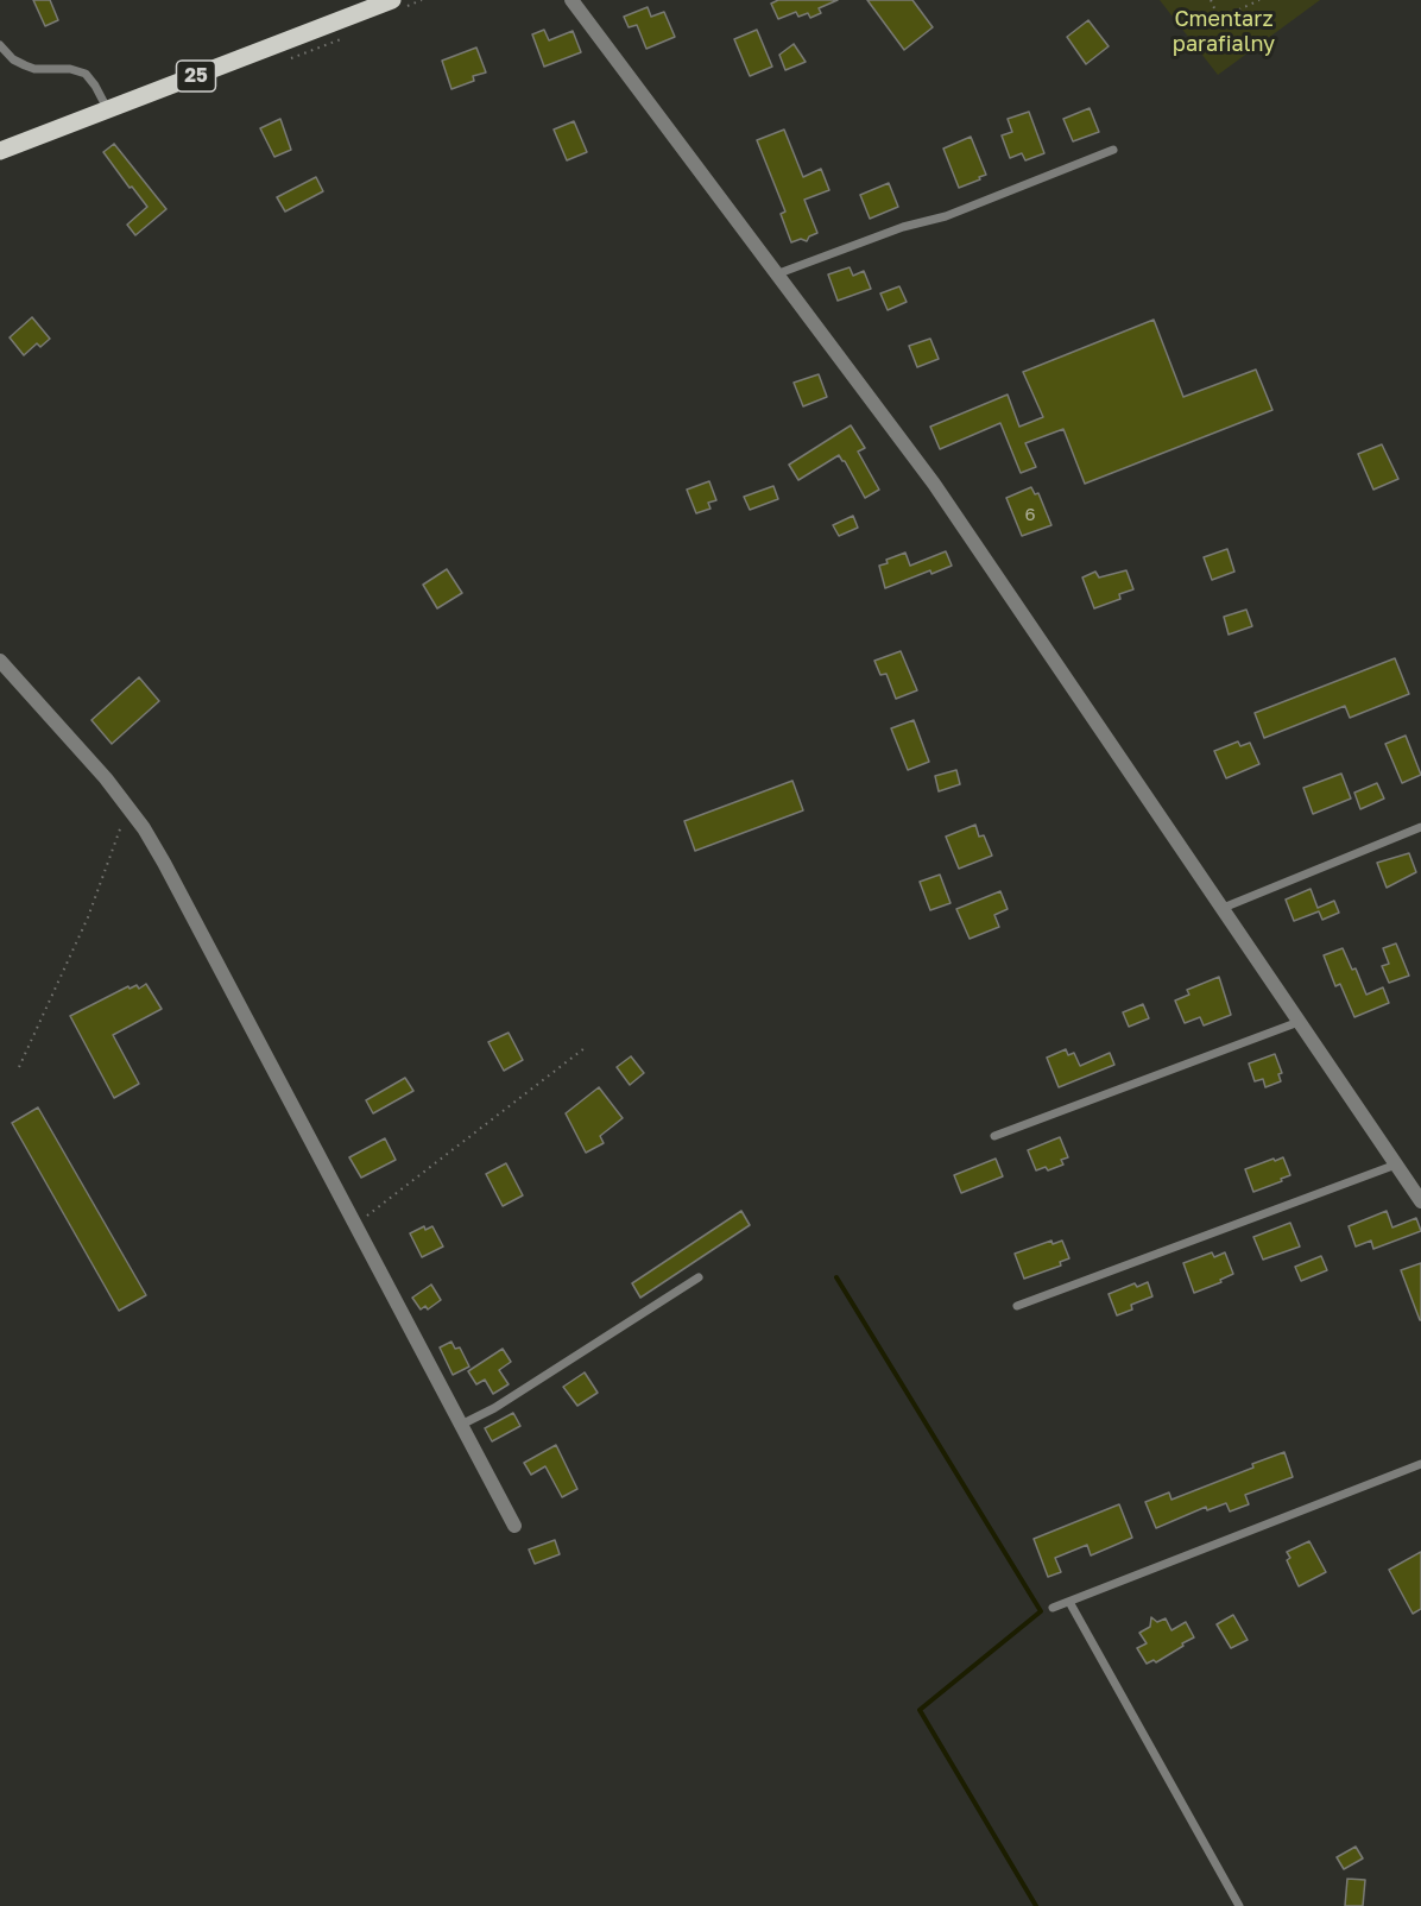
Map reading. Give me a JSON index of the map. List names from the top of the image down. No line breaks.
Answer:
{"streets":{"main road":["25"]},"parks":["Cmentarz parafialny"],"house_numbers":["6"]}
